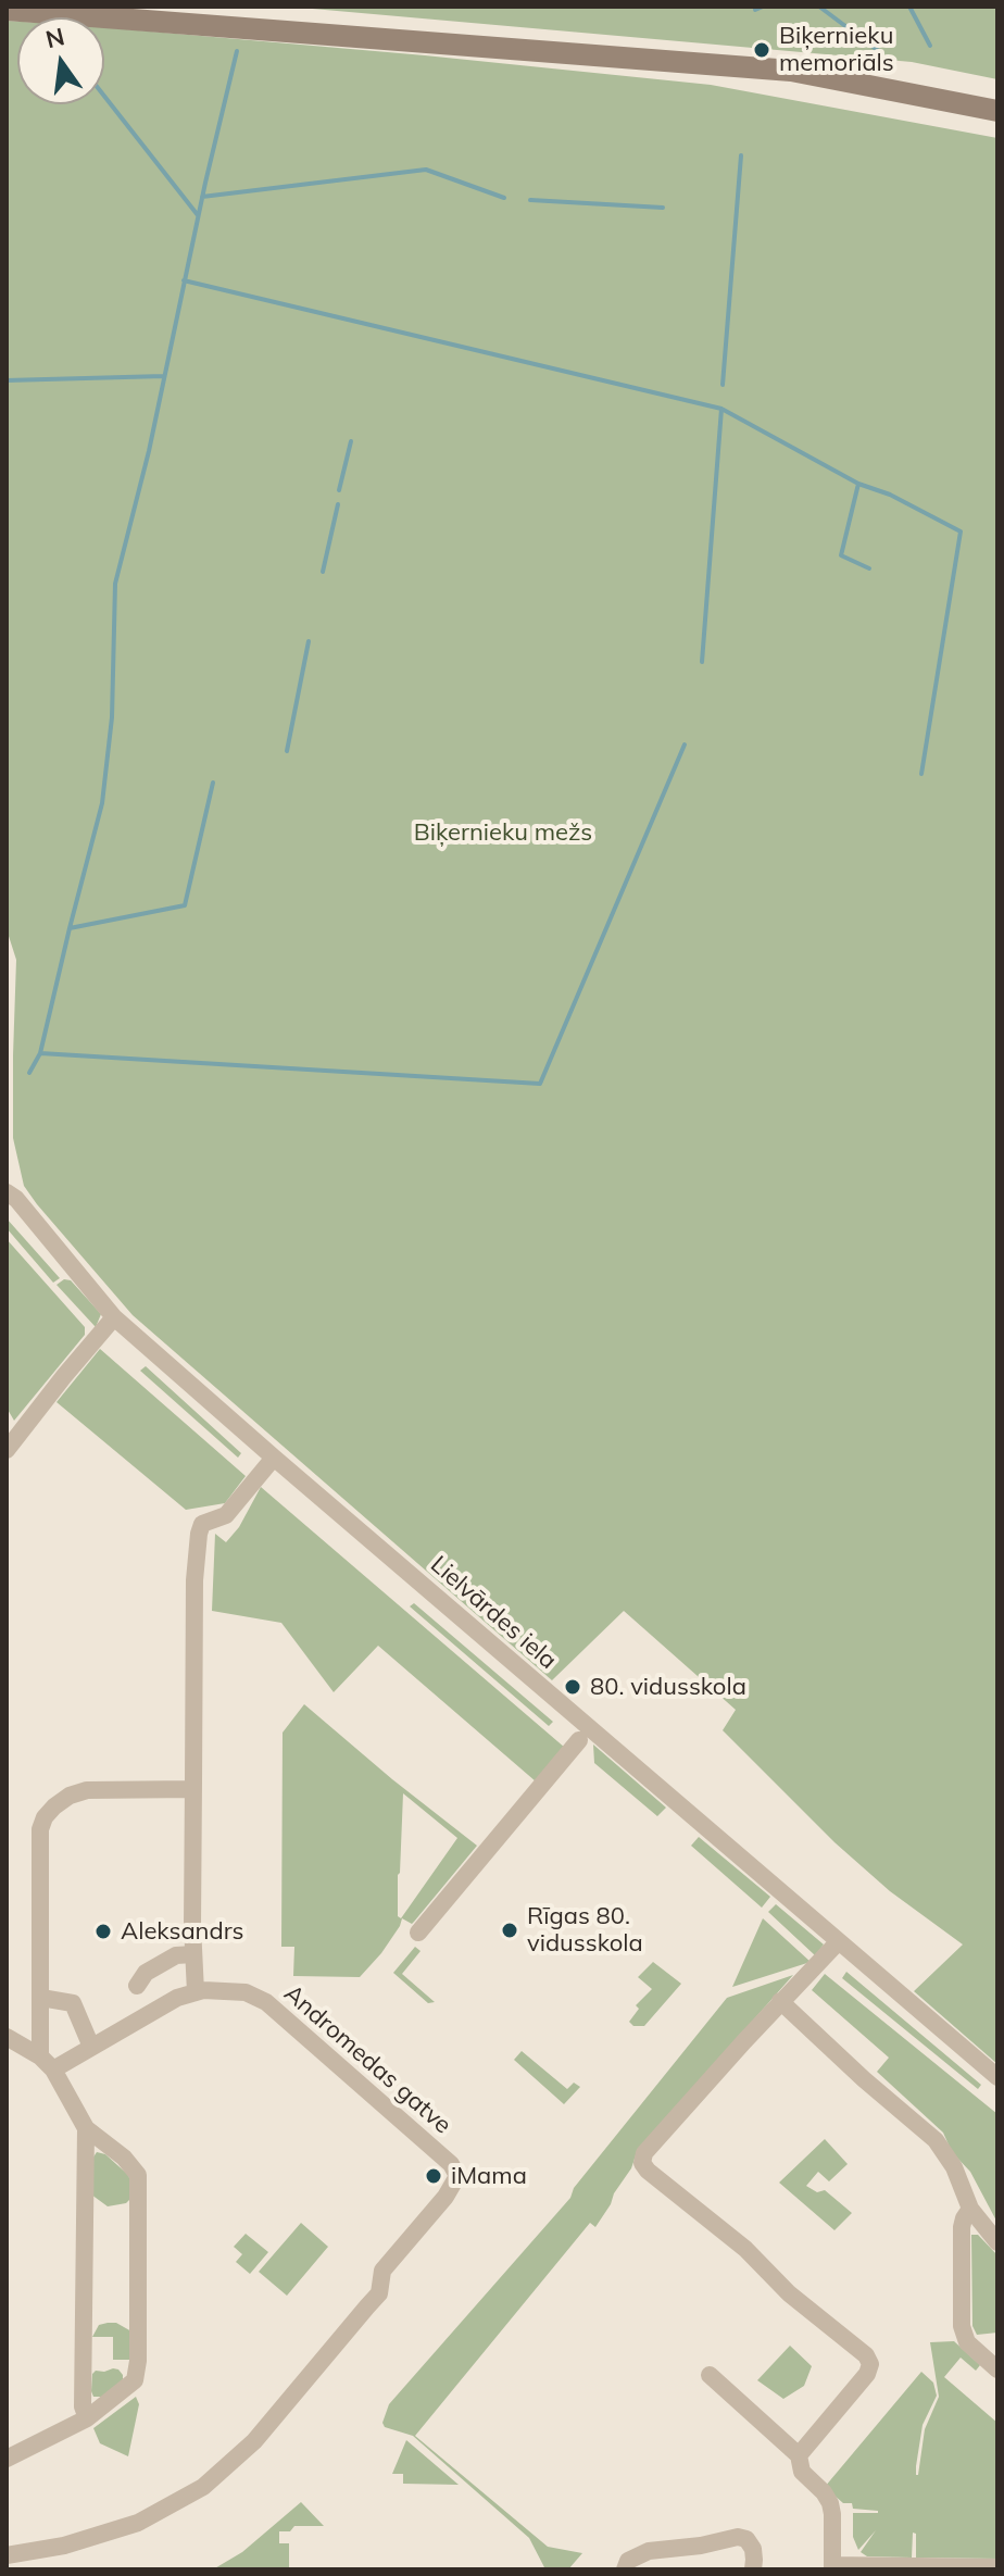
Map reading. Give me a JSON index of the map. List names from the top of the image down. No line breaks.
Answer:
{"streets":{"street":["Lielvārdes iela","Andromedas gatve"]},"parks":["Biķernieku mežs"],"places":["Biķernieku memoriāls","80. vidusskola","Rīgas 80. vidusskola","Aleksandrs","iMama"],"north":"top"}
